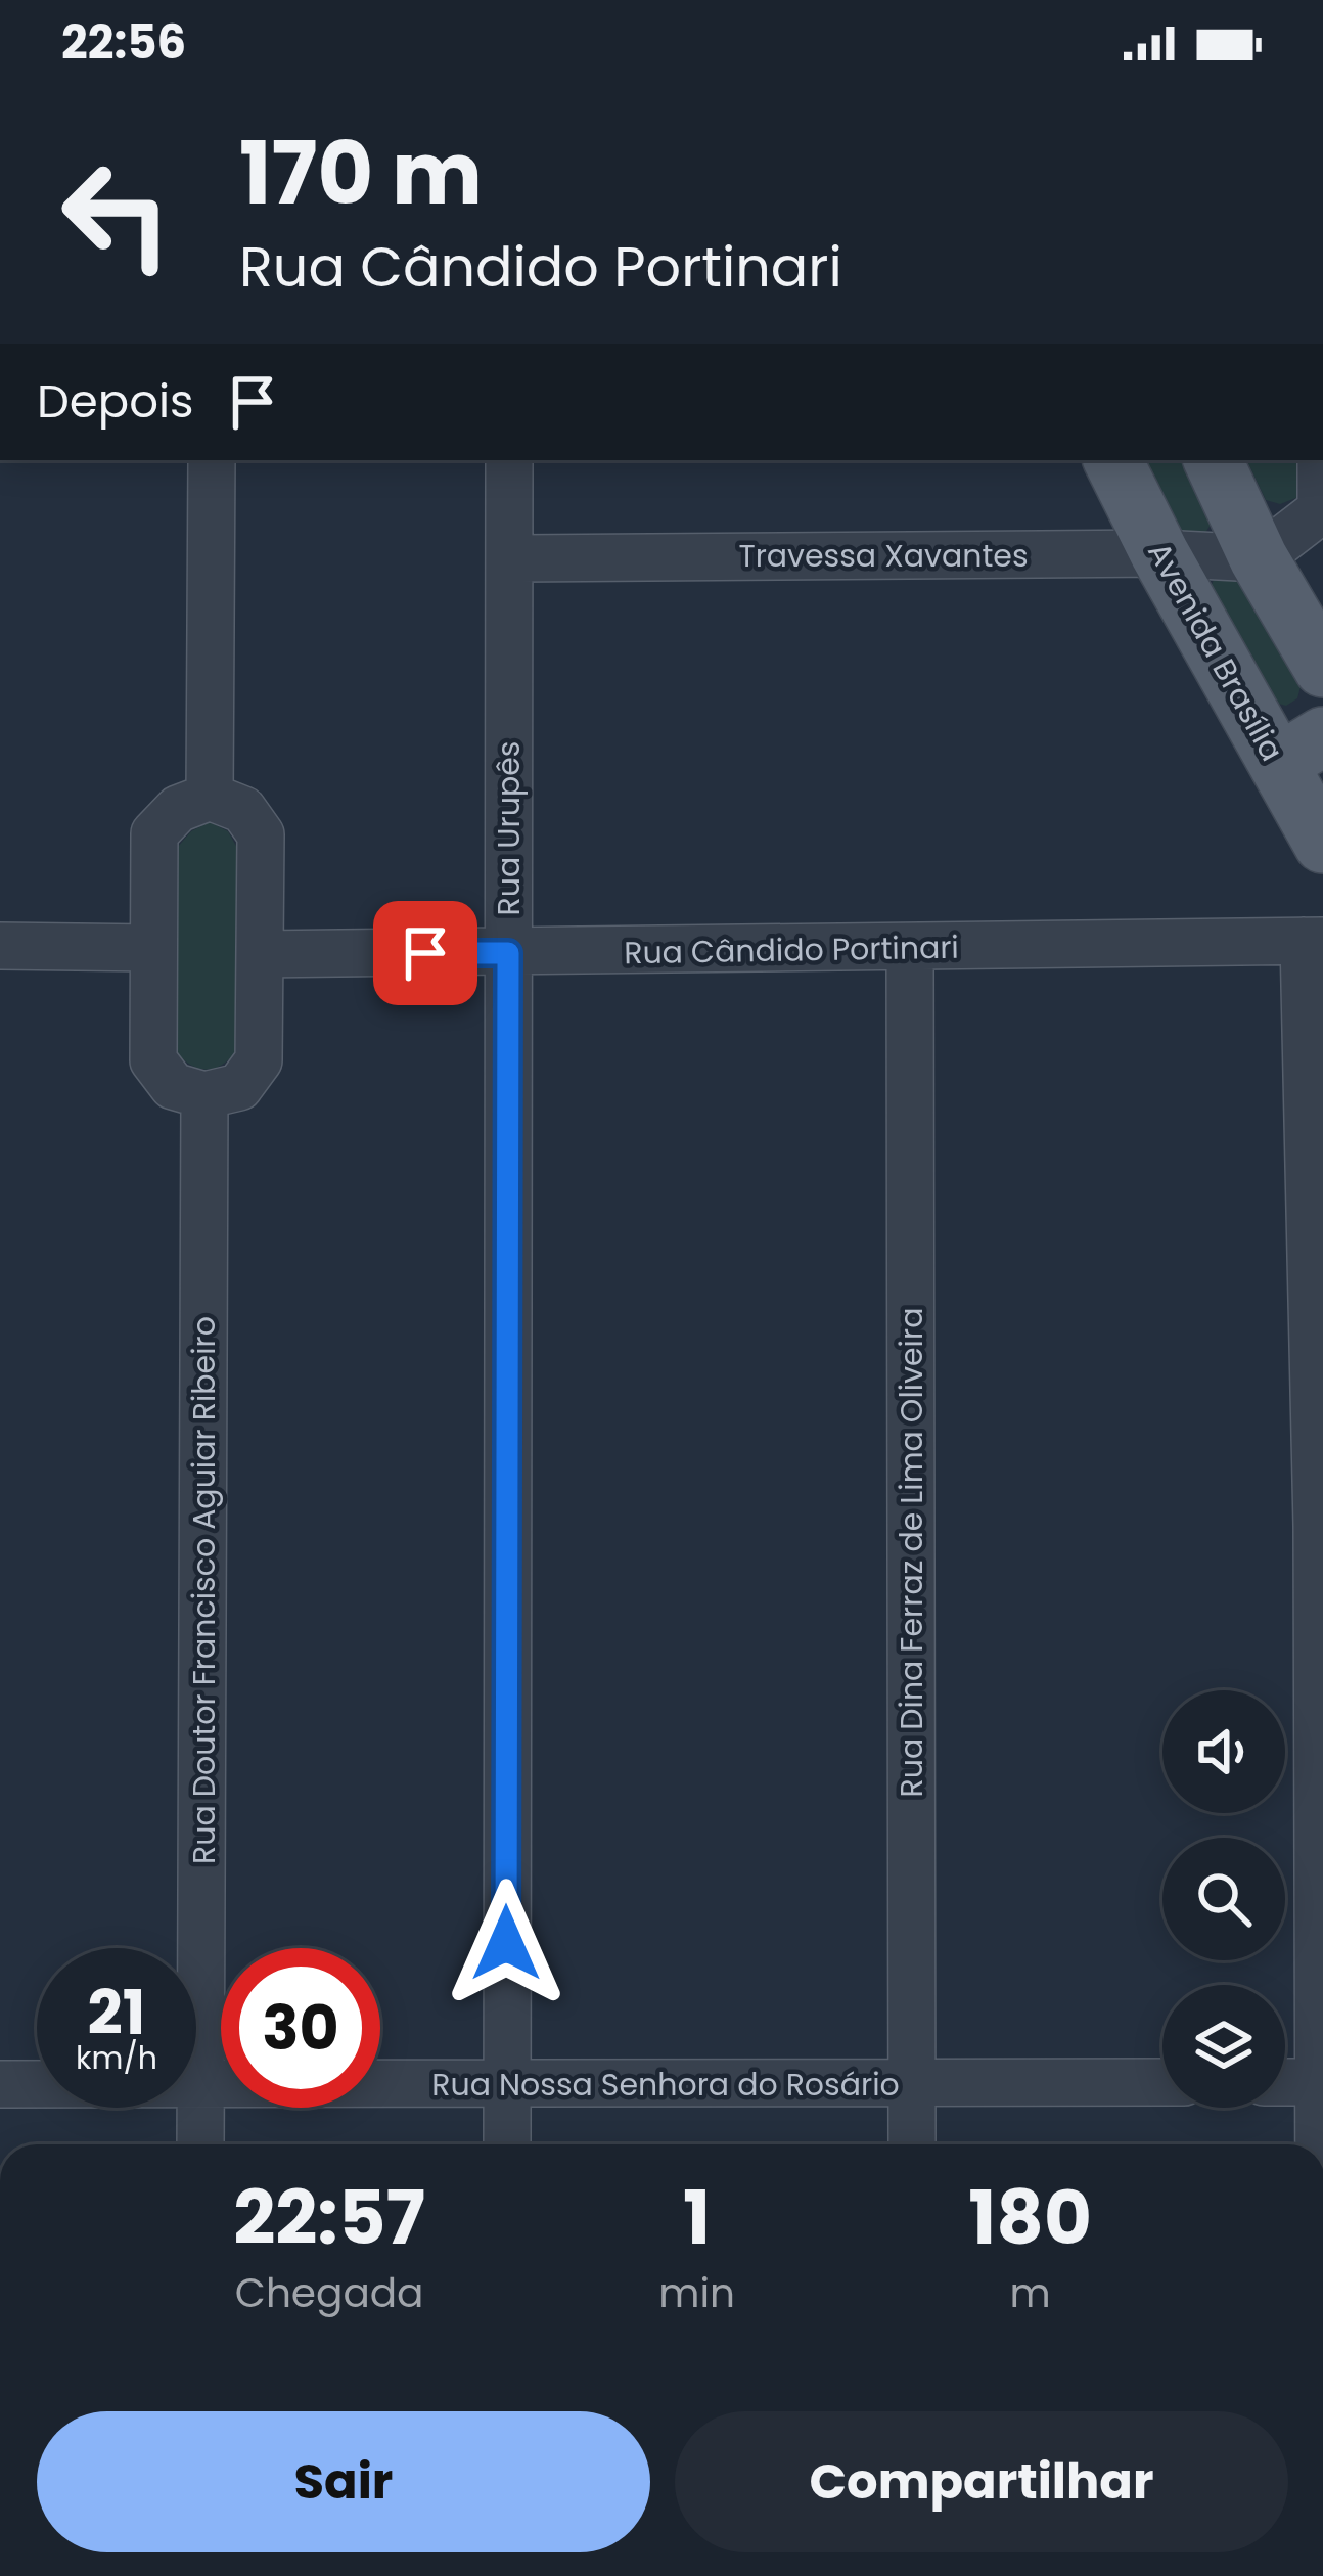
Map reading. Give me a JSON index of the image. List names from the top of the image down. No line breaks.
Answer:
{"streets":{"main road":["Avenida Brasília"],"street":["Travessa Xavantes","Rua Urupês","Rua Cândido Portinari","Rua Dina Ferraz de Lima Oliveira","Rua Doutor Francisco Aguiar Ribeiro","Rua Nossa Senhora do Rosário"]},"crossings":[["Travessa Xavantes","Avenida Brasília"],["Travessa Xavantes","Rua Urupês"],["Rua Urupês","Rua Cândido Portinari"],["Rua Urupês","Rua Nossa Senhora do Rosário"],["Rua Cândido Portinari","Rua Dina Ferraz de Lima Oliveira"],["Rua Dina Ferraz de Lima Oliveira","Rua Nossa Senhora do Rosário"],["Rua Doutor Francisco Aguiar Ribeiro","Rua Nossa Senhora do Rosário"]],"page":{"status":"22:56","turn":["170 m","Rua Cândido Portinari"],"then":"Depois","speed":"21 km/h","limit":"30","eta":["22:57","Chegada","1","min","180","m"],"buttons":["Sair","Compartilhar"]}}
